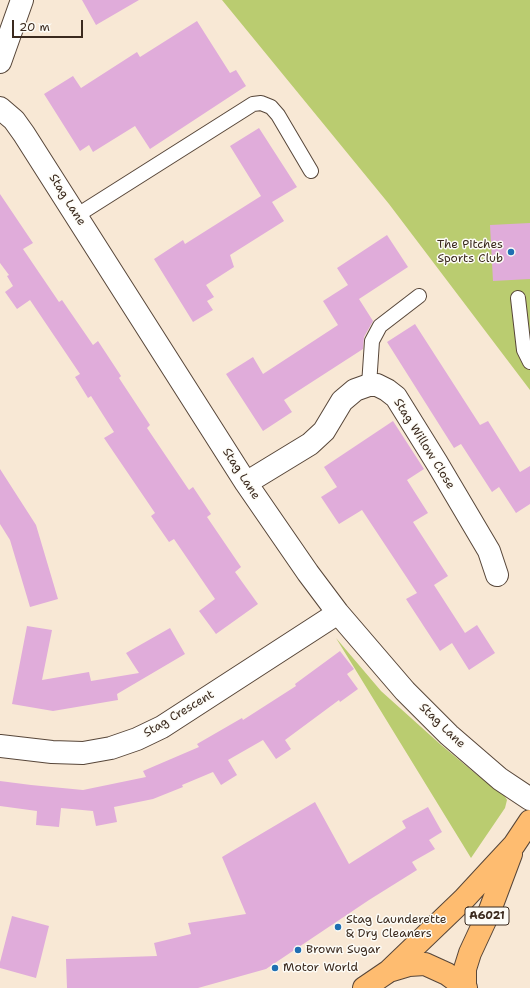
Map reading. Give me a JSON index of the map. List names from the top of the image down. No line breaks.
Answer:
{"streets":{"main road":["A6021"],"street":["Stag Lane","Stag Willow Close","Stag Crescent"]},"crossings":[["Stag Lane","Stag Crescent"]],"places":["The Pitches Sports Club","Stag Launderette & Dry Cleaners","Brown Sugar","Motor World"],"scale_bar":"20 m"}
